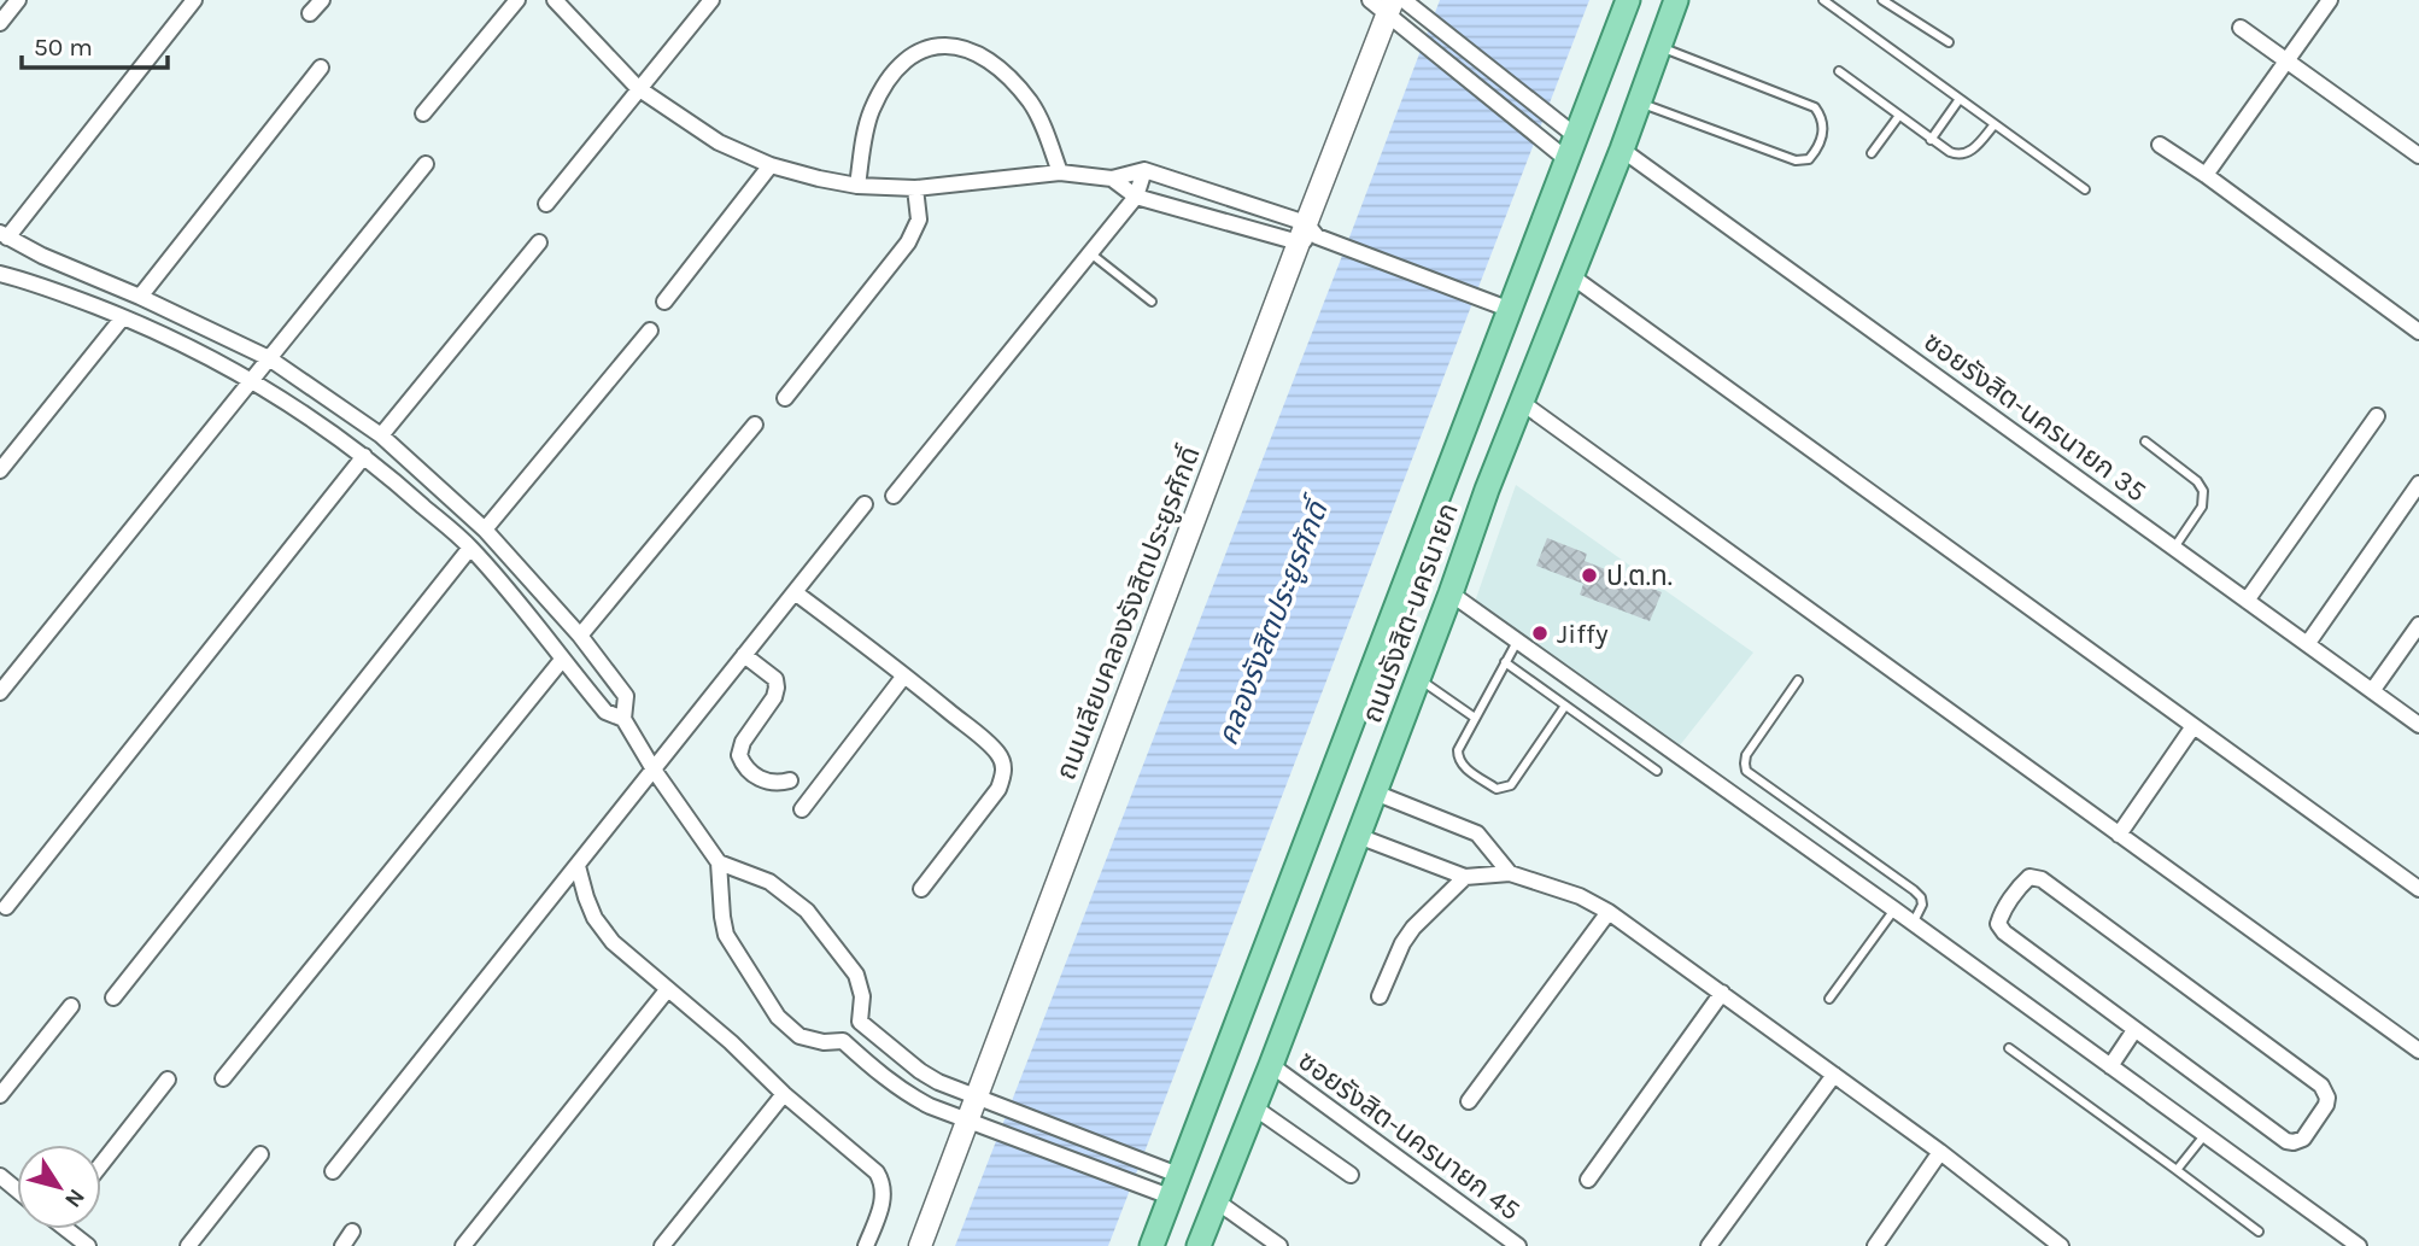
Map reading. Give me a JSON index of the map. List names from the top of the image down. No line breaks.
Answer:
{"streets":{"main road":["ถนนรังสิต-นครนายก"],"street":["ซอยรังสิต-นครนายก 35","ถนนเลียบคลองรังสิตประยูรศักดิ์","ซอยรังสิต-นครนายก 45"]},"crossings":[["ซอยรังสิต-นครนายก 35","ถนนรังสิต-นครนายก"],["ถนนรังสิต-นครนายก","ซอยรังสิต-นครนายก 45"]],"water":["คลองรังสิตประยูรศักดิ์"],"places":["ป.ต.ท.","Jiffy"],"scale_bar":"50 m","north":"bottom right"}
